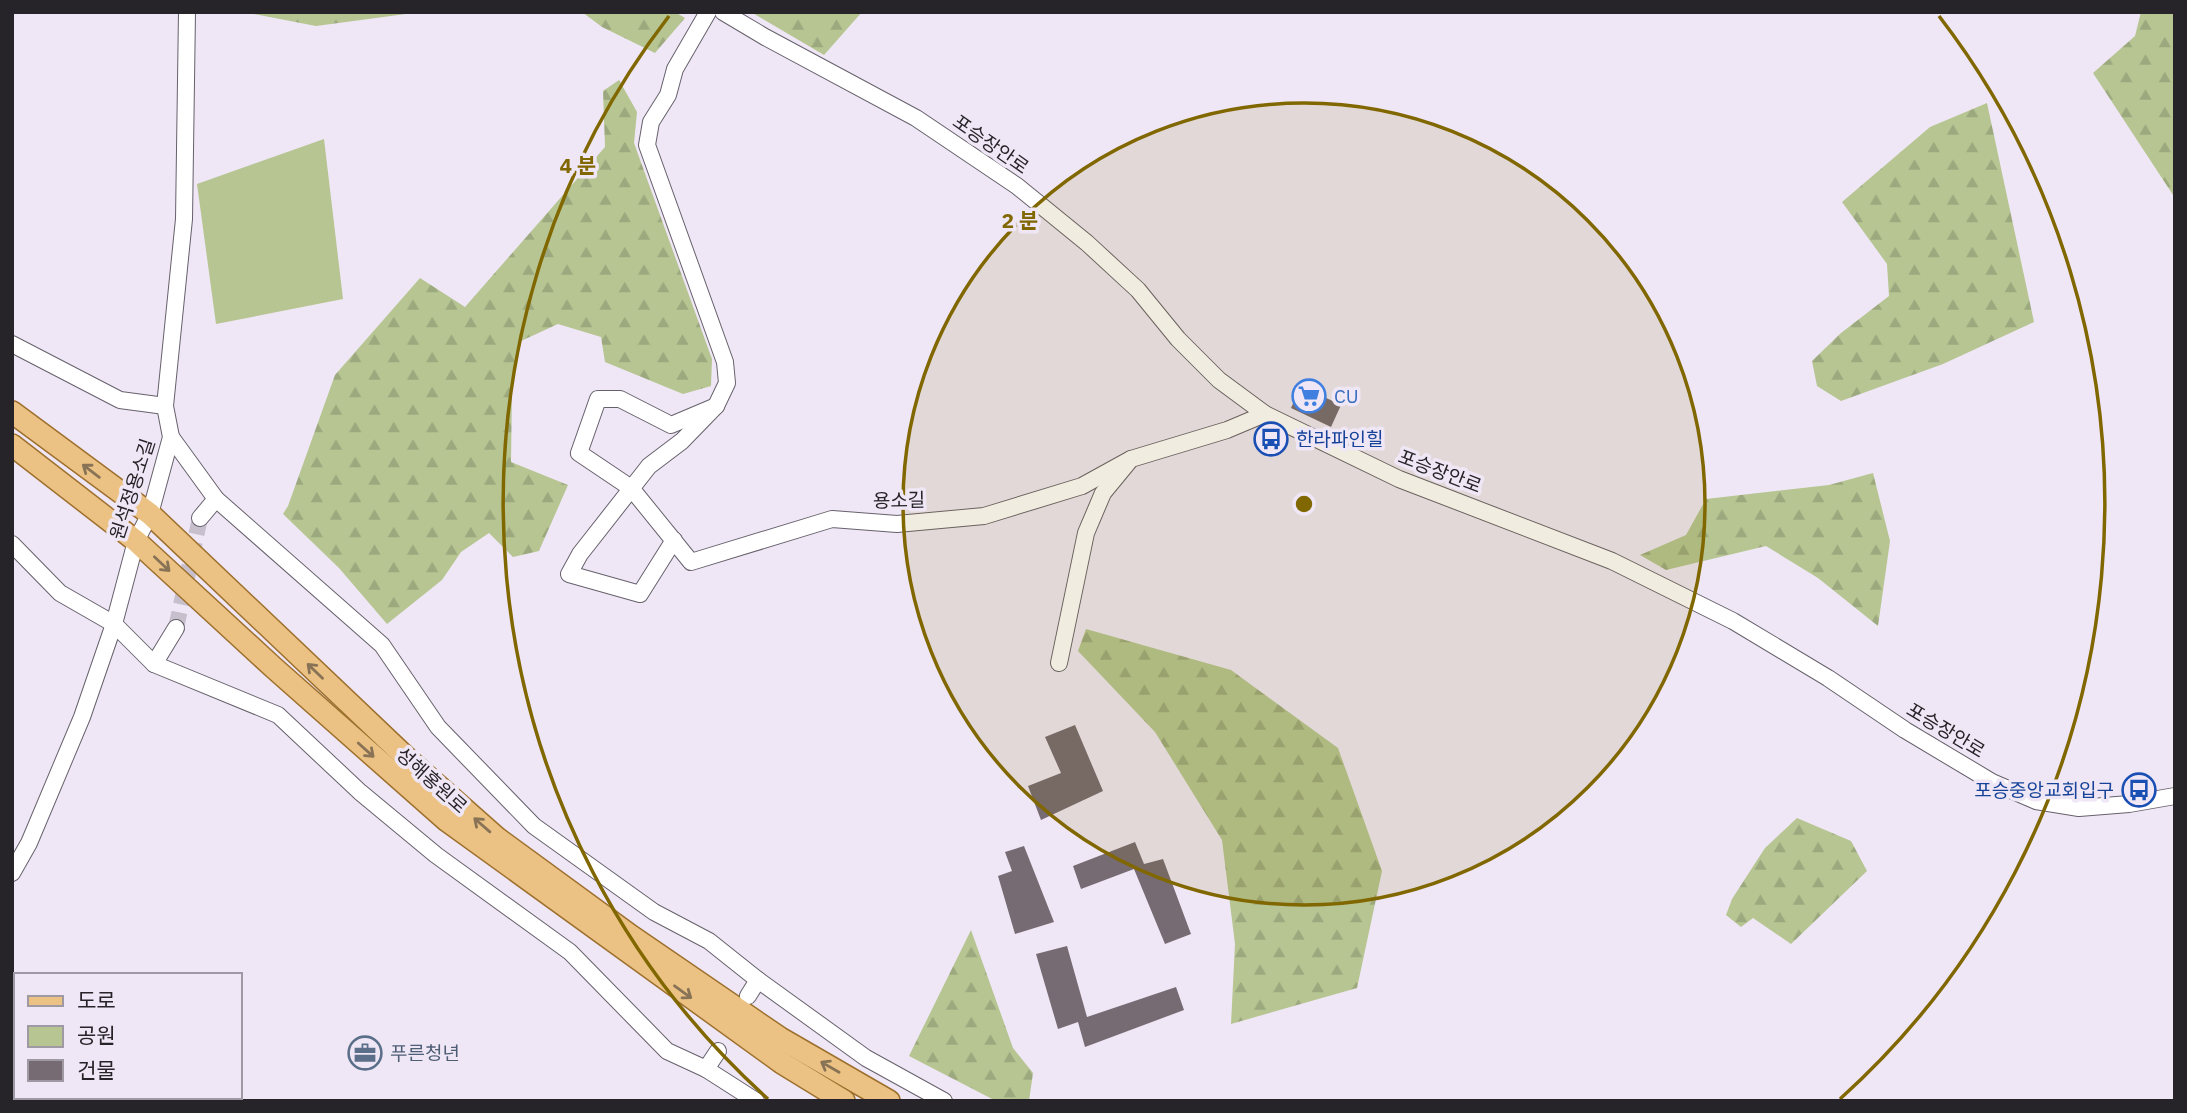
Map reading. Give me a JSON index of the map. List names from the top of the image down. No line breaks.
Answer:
{"streets":{"main road":["성해홍원로"],"street":["포승장안로","원석정용소길","용소길"]},"crossings":[["포승장안로","용소길"],["원석정용소길","성해홍원로"]],"places":{"supermarket":["CU"],"bus stop":["한라파인힐","포승중앙교회입구"],"office":["푸른청년"]},"legend":["도로","공원","건물"],"rings":["4 분","2 분"]}
